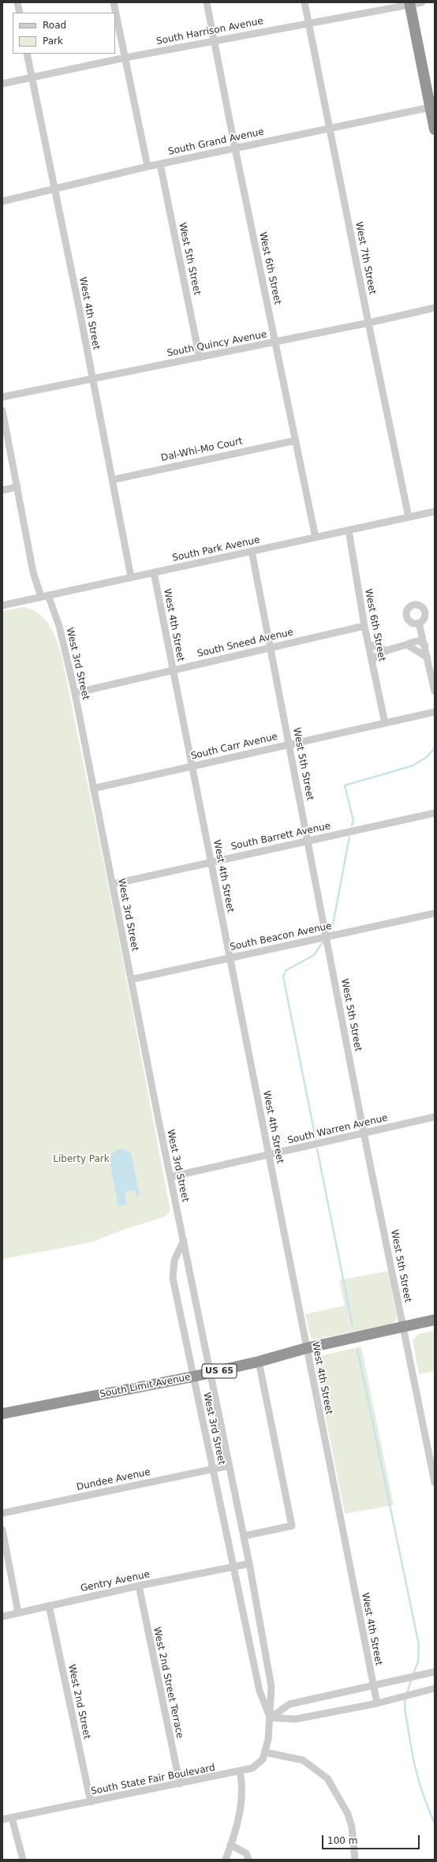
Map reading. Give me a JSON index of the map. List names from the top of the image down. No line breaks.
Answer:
{"streets":{"highway":["US 65","South Limit Avenue"],"street":["South Harrison Avenue","South Grand Avenue","West 7th Street","West 5th Street","West 6th Street","West 4th Street","South Quincy Avenue","Dal-Whi-Mo Court","South Park Avenue","South Sneed Avenue","West 3rd Street","South Carr Avenue","South Barrett Avenue","South Beacon Avenue","South Warren Avenue","Dundee Avenue","Gentry Avenue","West 2nd Street Terrace","West 2nd Street","South State Fair Boulevard"]},"crossings":[["South Harrison Avenue","West 7th Street"],["South Harrison Avenue","West 6th Street"],["South Harrison Avenue","West 4th Street"],["South Grand Avenue","West 7th Street"],["South Grand Avenue","West 5th Street"],["South Grand Avenue","West 6th Street"],["South Grand Avenue","West 4th Street"],["West 7th Street","South Quincy Avenue"],["West 7th Street","South Park Avenue"],["West 5th Street","South Quincy Avenue"],["West 5th Street","South Park Avenue"],["West 5th Street","South Sneed Avenue"],["West 5th Street","South Carr Avenue"],["West 5th Street","South Barrett Avenue"],["West 5th Street","South Beacon Avenue"],["West 5th Street","South Warren Avenue"],["West 5th Street","South Limit Avenue"],["West 6th Street","South Quincy Avenue"],["West 6th Street","Dal-Whi-Mo Court"],["West 6th Street","South Park Avenue"],["West 6th Street","South Sneed Avenue"],["West 6th Street","South Carr Avenue"],["West 4th Street","South Quincy Avenue"],["West 4th Street","Dal-Whi-Mo Court"],["West 4th Street","South Park Avenue"],["West 4th Street","South Sneed Avenue"],["West 4th Street","South Carr Avenue"],["West 4th Street","South Barrett Avenue"],["West 4th Street","South Beacon Avenue"],["West 4th Street","South Warren Avenue"],["West 4th Street","South Limit Avenue"],["South Park Avenue","West 3rd Street"],["South Sneed Avenue","West 3rd Street"],["West 3rd Street","South Carr Avenue"],["West 3rd Street","South Barrett Avenue"],["West 3rd Street","South Beacon Avenue"],["West 3rd Street","South Warren Avenue"],["West 3rd Street","South Limit Avenue"],["West 3rd Street","Dundee Avenue"],["West 3rd Street","Gentry Avenue"],["West 3rd Street","South State Fair Boulevard"],["Gentry Avenue","West 2nd Street Terrace"],["Gentry Avenue","West 2nd Street"],["West 2nd Street Terrace","South State Fair Boulevard"],["West 2nd Street","South State Fair Boulevard"]],"parks":["Liberty Park"],"legend":["Road","Park"],"scale_bar":"100 m"}
